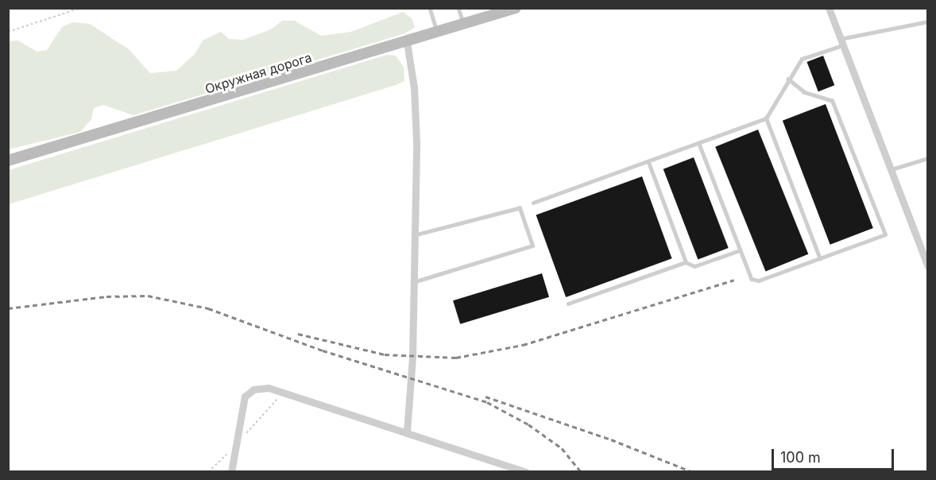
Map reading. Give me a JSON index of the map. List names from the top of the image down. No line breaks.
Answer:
{"streets":{"main road":["Окружная дорога"]},"scale_bar":"100 m"}
